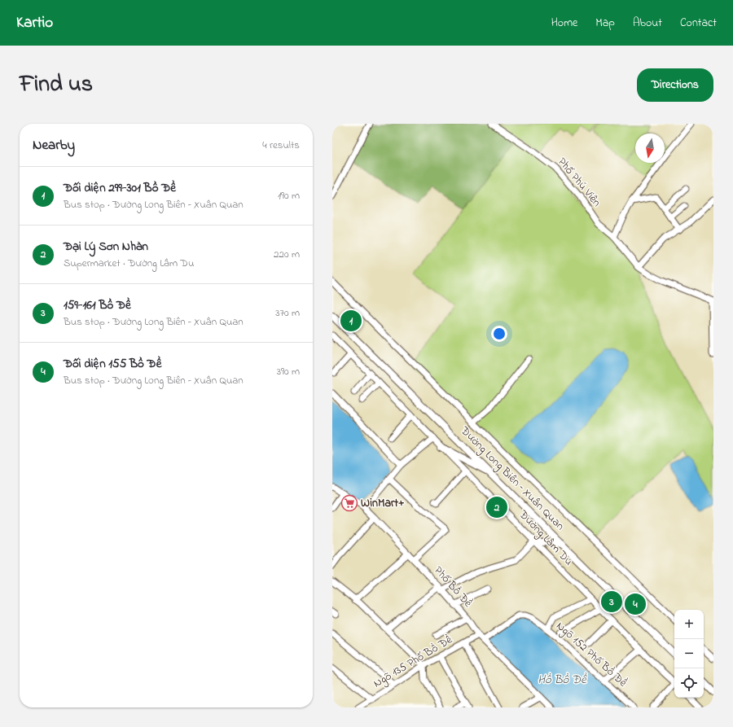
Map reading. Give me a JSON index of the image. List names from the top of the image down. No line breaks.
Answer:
{"streets":{"main road":["Đường Long Biên – Xuân Quan"],"street":["Phố Phú Viên","Đường Lâm Du","Phố Bồ Đề","Ngõ 152 Phố Bồ Đề","Ngõ 135 Phố Bồ Đề"]},"crossings":[["Phố Bồ Đề","Ngõ 152 Phố Bồ Đề"],["Phố Bồ Đề","Ngõ 135 Phố Bồ Đề"]],"water":["Hồ Bồ Đề"],"places":{"supermarket":["WinMart+"]},"north":"bottom","page":{"header":"Kartio","nav":["Home","Map","About","Contact"],"title":"Find us","buttons":"Directions","heading":["Nearby","4 results"],"list":[{"mark":"1","name":"Đối diện 299-301 Bồ Đề","note":"Bus stop · Đường Long Biên – Xuân Quan","value":"190 m"},{"mark":"2","name":"Đại Lý Sơn Nhàn","note":"Supermarket · Đường Lâm Du","value":"220 m"},{"mark":"3","name":"159-161 Bồ Đề","note":"Bus stop · Đường Long Biên – Xuân Quan","value":"370 m"},{"mark":"4","name":"Đối diện 155 Bồ Đề","note":"Bus stop · Đường Long Biên – Xuân Quan","value":"390 m"}],"pins":["1","2","3","4"],"map_buttons":["+","−"]}}
